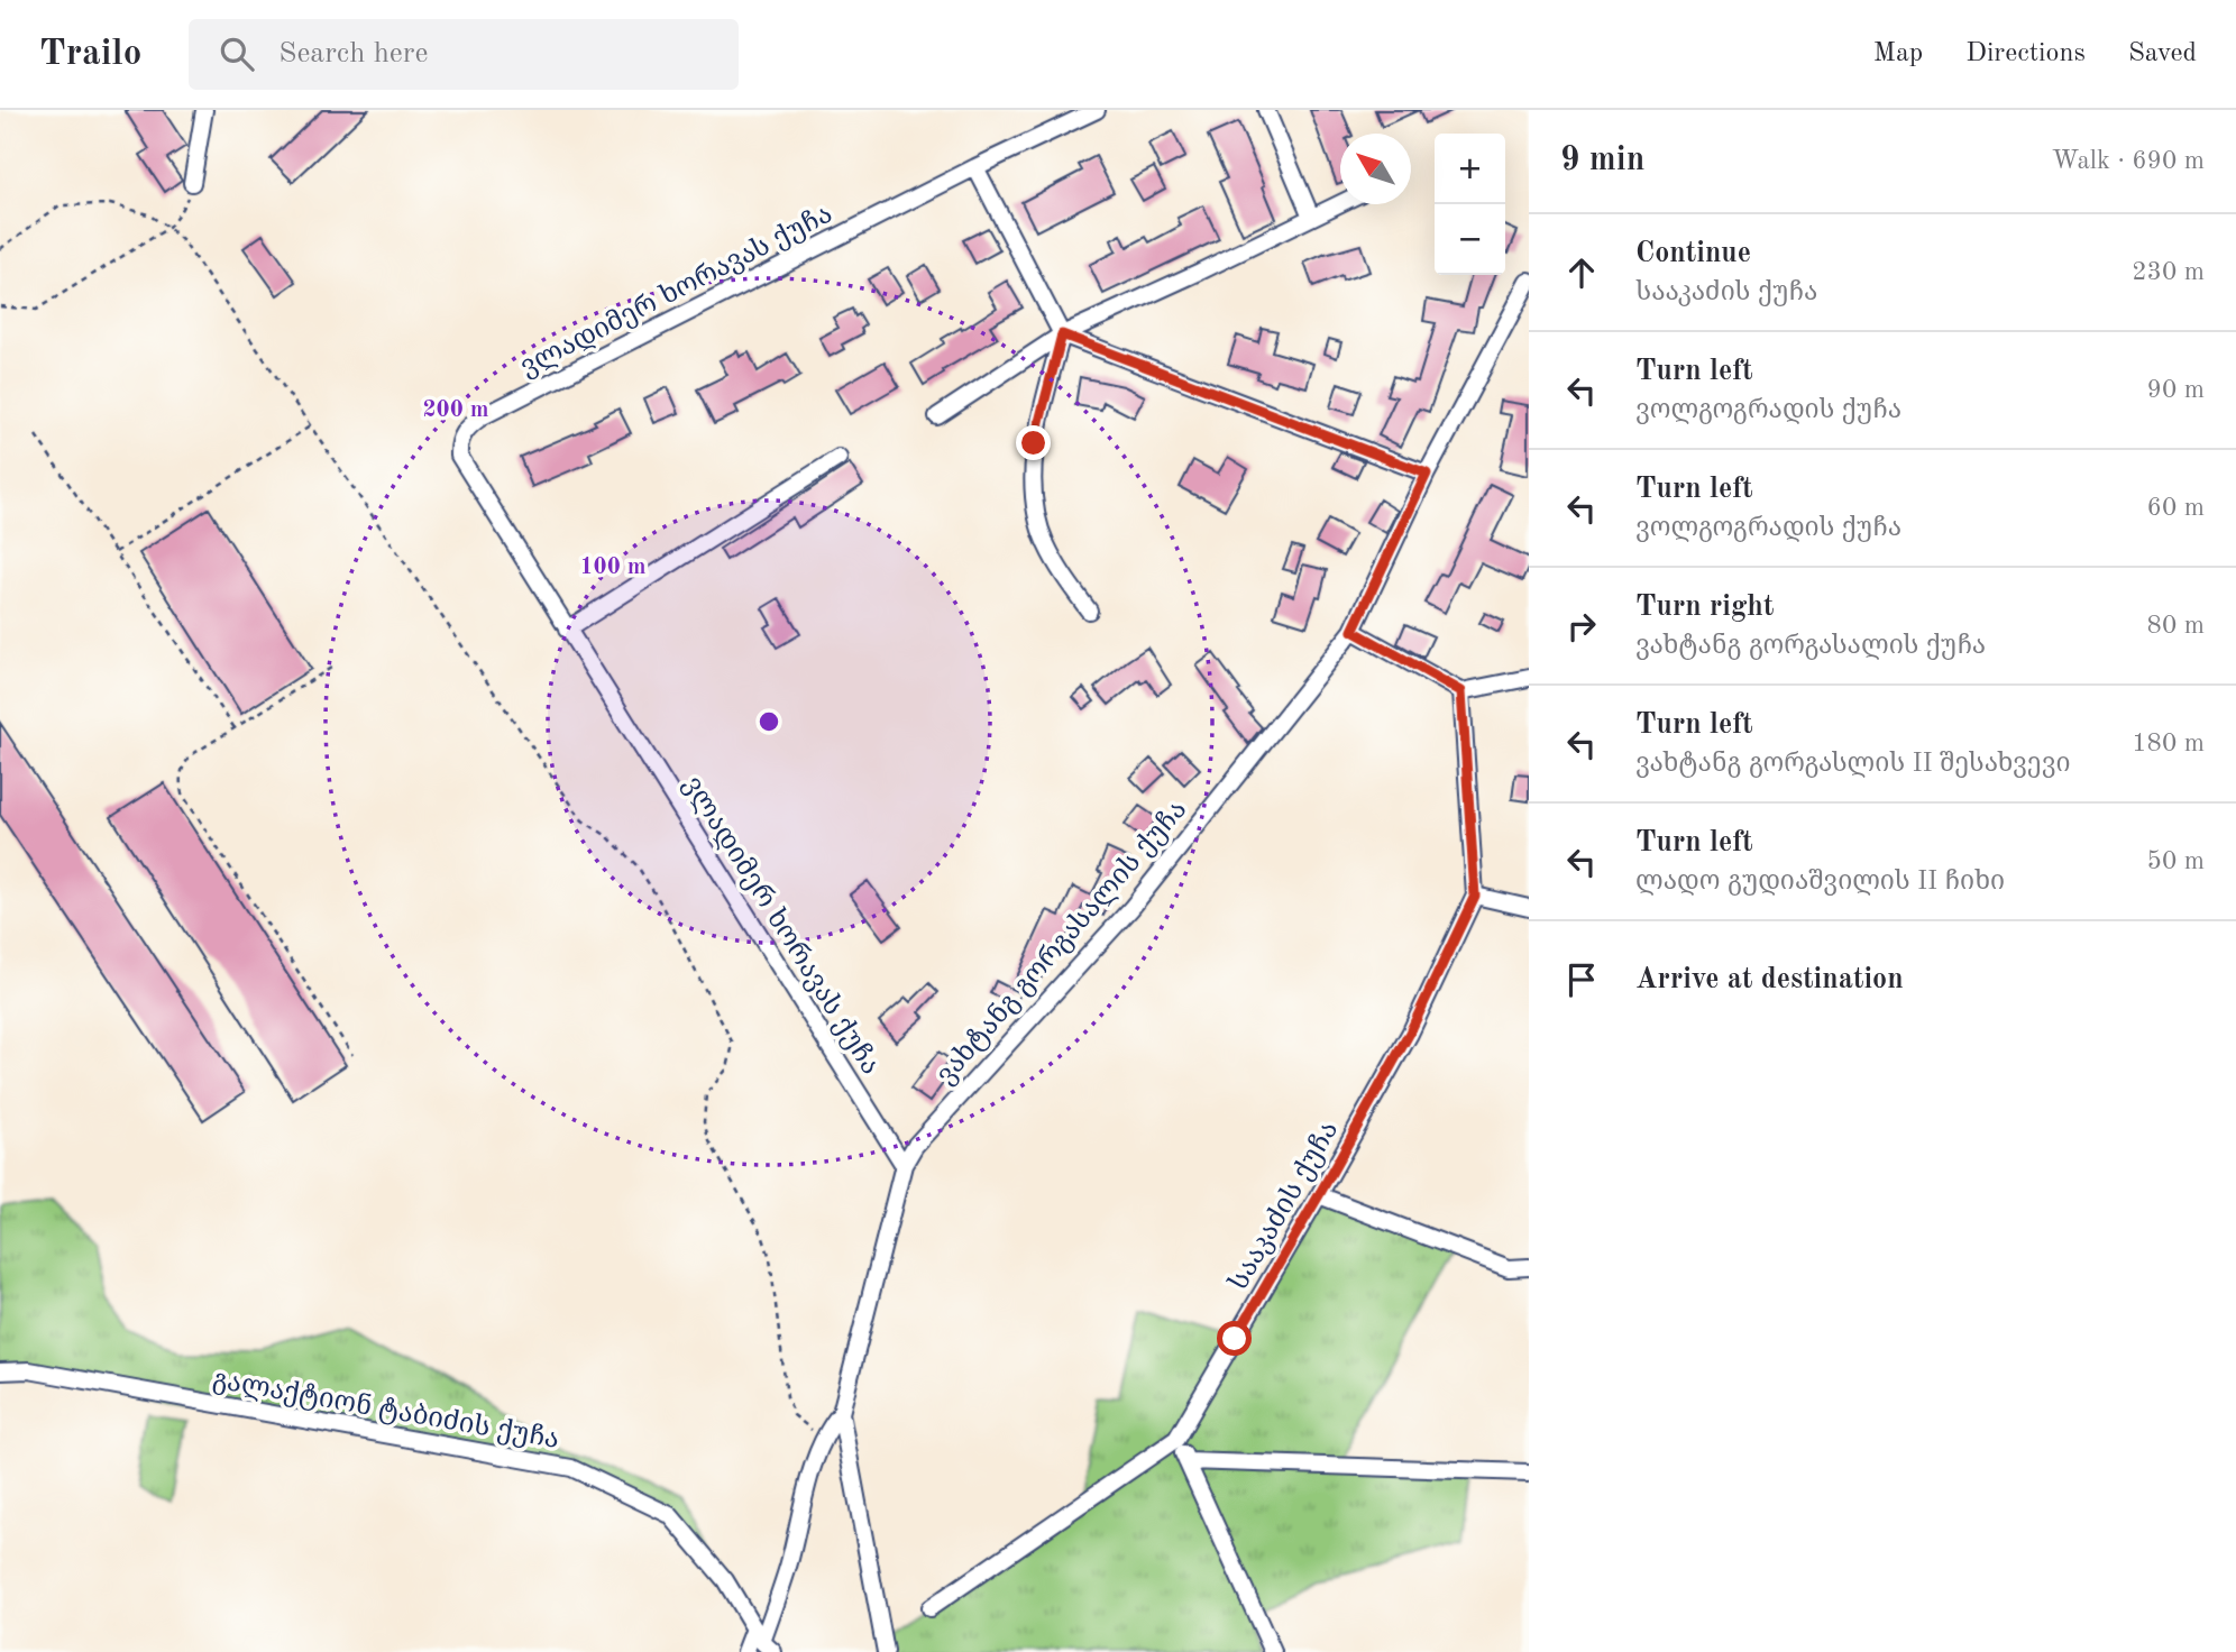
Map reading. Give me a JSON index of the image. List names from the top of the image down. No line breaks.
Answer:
{"streets":{"street":["ვლადიმერ ხორავას ქუჩა","ვახტანგ გორგასალის ქუჩა","სააკაძის ქუჩა","გალაქტიონ ტაბიძის ქუჩა"]},"crossings":[["ვლადიმერ ხორავას ქუჩა","ვახტანგ გორგასალის ქუჩა"]],"north":"top left","page":{"header":"Trailo","search":"Search here","nav":["Map","Directions","Saved"],"heading":["9 min","Walk · 690 m"],"map_buttons":["+","−"],"list":[["Continue","სააკაძის ქუჩა","230 m"],["Turn left","ვოლგოგრადის ქუჩა","90 m"],["Turn left","ვოლგოგრადის ქუჩა","60 m"],["Turn right","ვახტანგ გორგასალის ქუჩა","80 m"],["Turn left","ვახტანგ გორგასლის II შესახვევი","180 m"],["Turn left","ლადო გუდიაშვილის II ჩიხი","50 m"],"Arrive at destination"]},"rings":["200 m","100 m"]}
